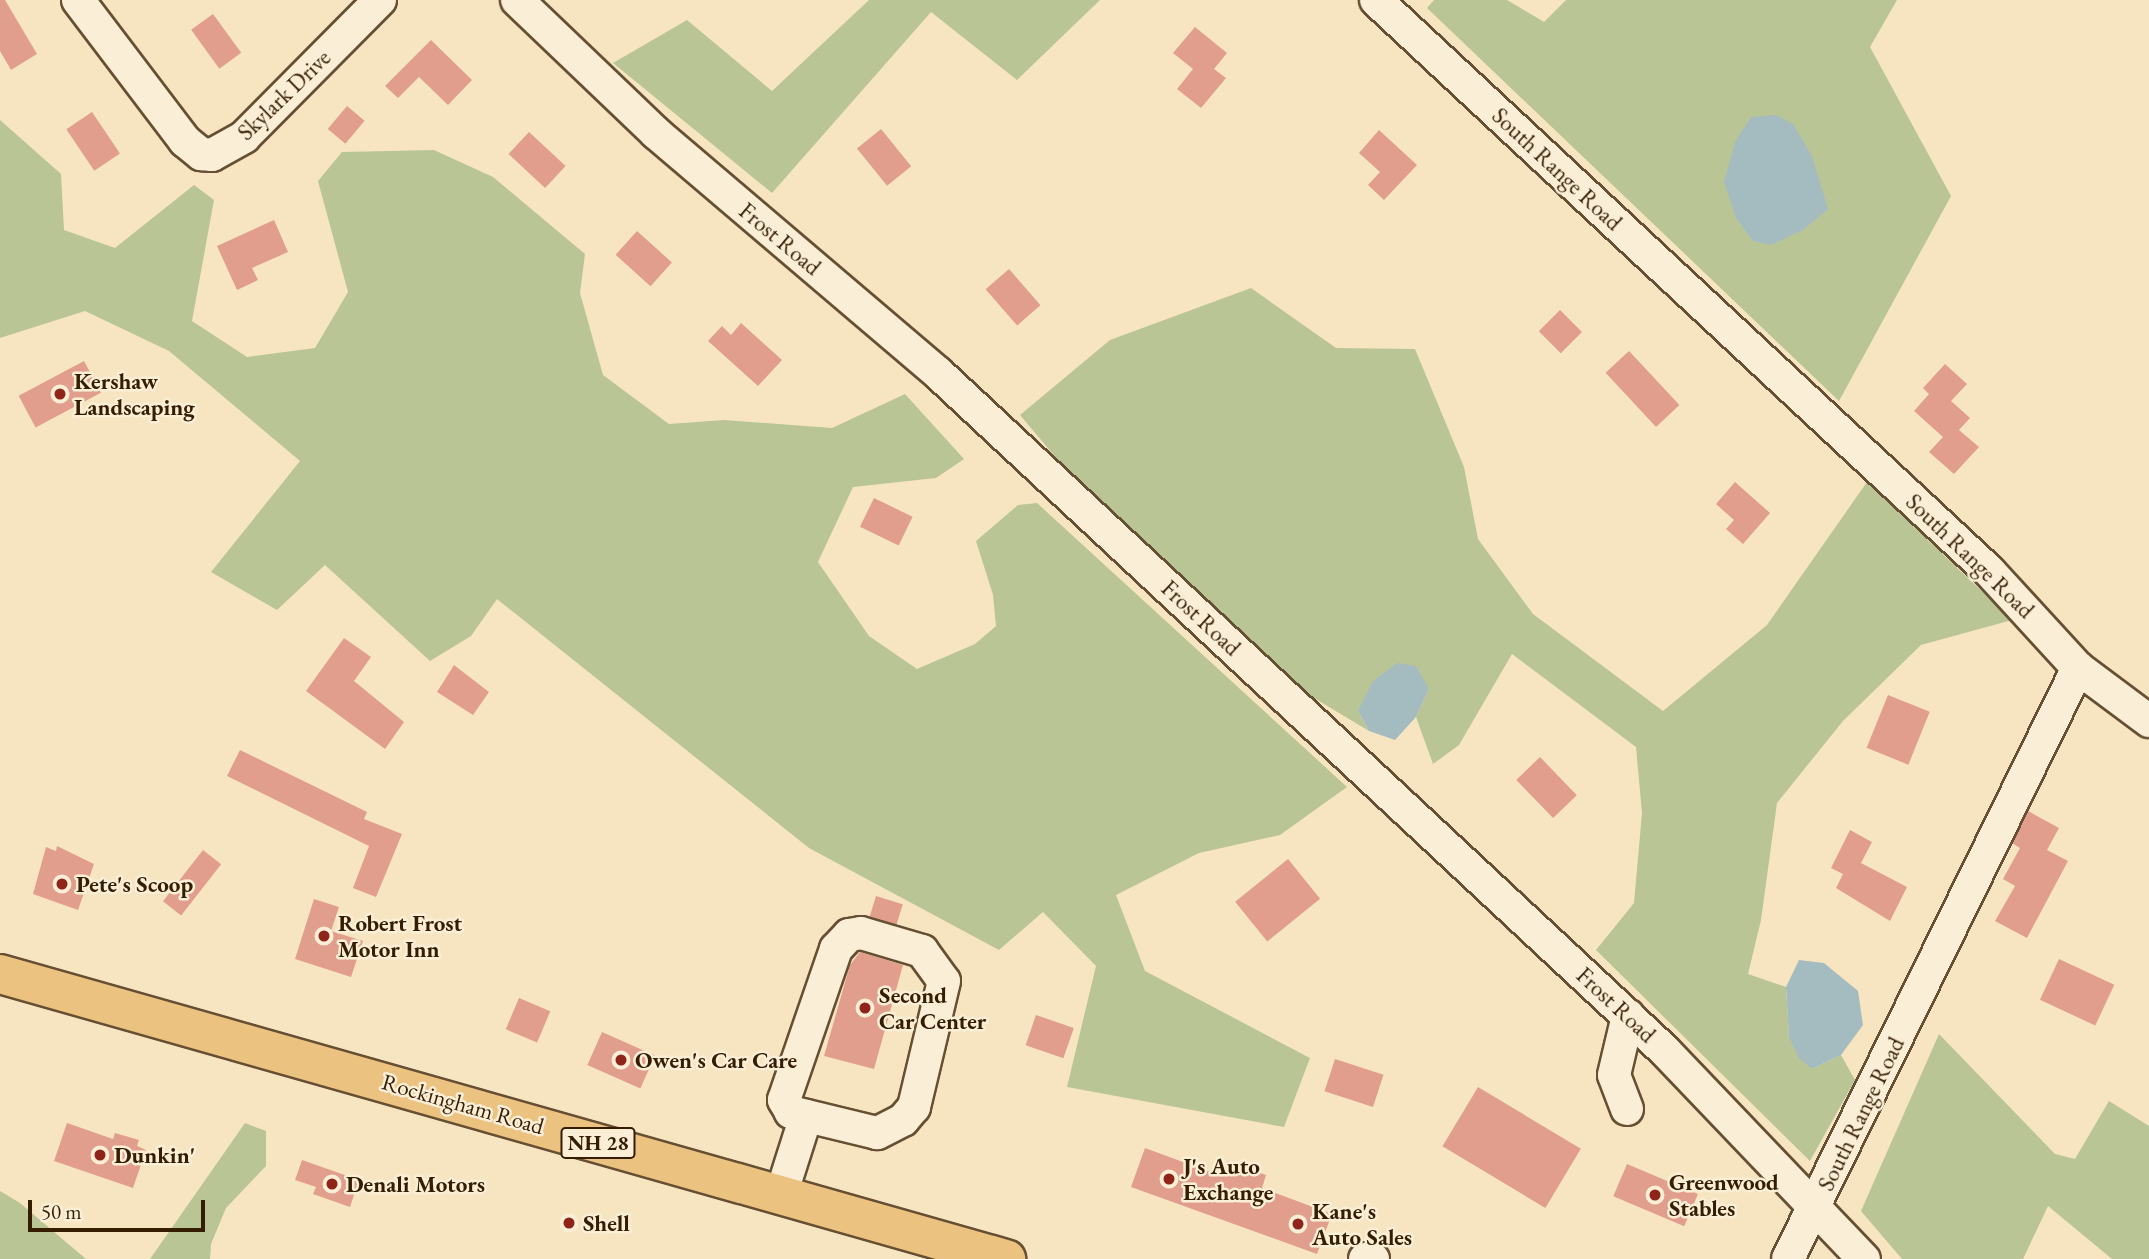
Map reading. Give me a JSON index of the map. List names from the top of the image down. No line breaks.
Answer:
{"streets":{"main road":["Rockingham Road","NH 28"],"street":["Skylark Drive","South Range Road","Frost Road"]},"crossings":[["South Range Road","Frost Road"]],"places":["Kershaw Landscaping","Pete's Scoop","Robert Frost Motor Inn","Second Car Center","Owen's Car Care","Dunkin'","J's Auto Exchange","Denali Motors","Greenwood Stables","Shell","Kane's Auto Sales"],"scale_bar":"50 m"}
